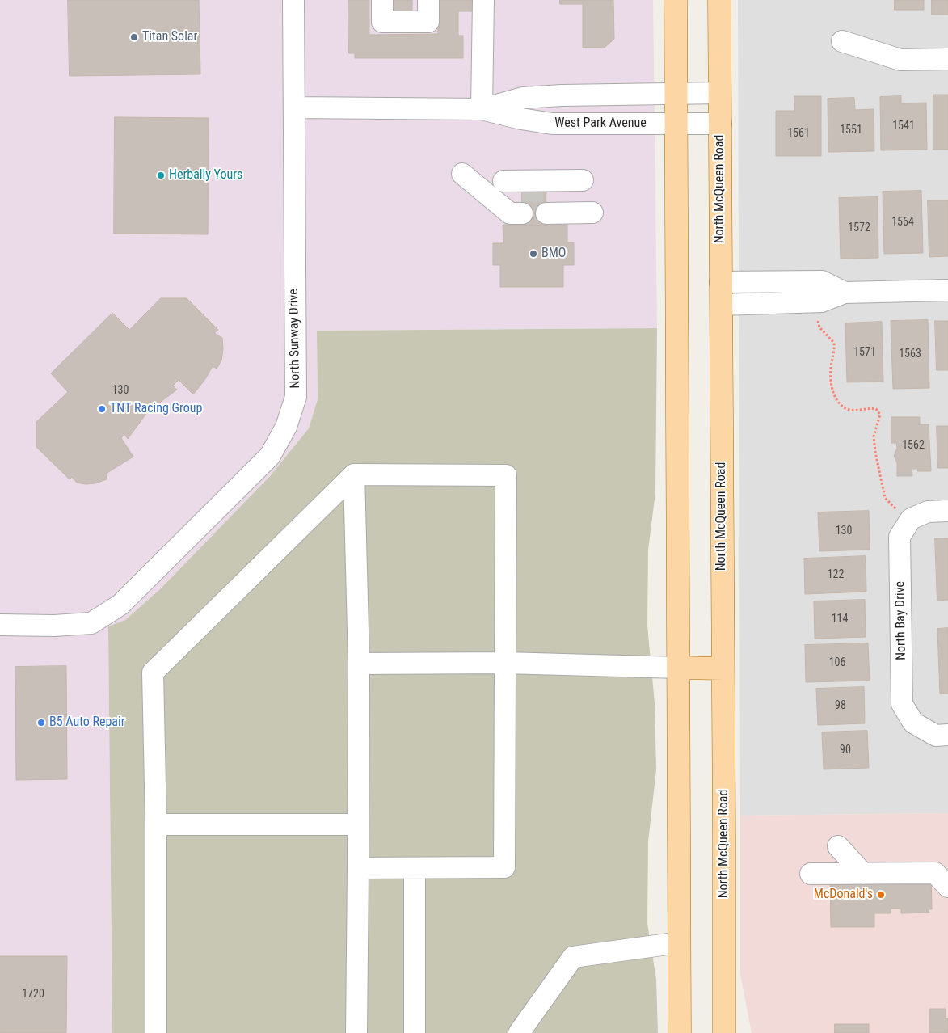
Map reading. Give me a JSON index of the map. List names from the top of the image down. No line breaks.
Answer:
{"streets":{"main road":["North McQueen Road"],"street":["West Park Avenue","North Sunway Drive","North Bay Drive"]},"crossings":[["West Park Avenue","North McQueen Road"],["West Park Avenue","North Sunway Drive"]],"places":["Titan Solar","Herbally Yours","BMO","TNT Racing Group","B5 Auto Repair","McDonald's"],"house_numbers":["1541","1551","1561","1564","1572","1571","1563","130","1562","130","122","114","106","98","90","1720"]}
